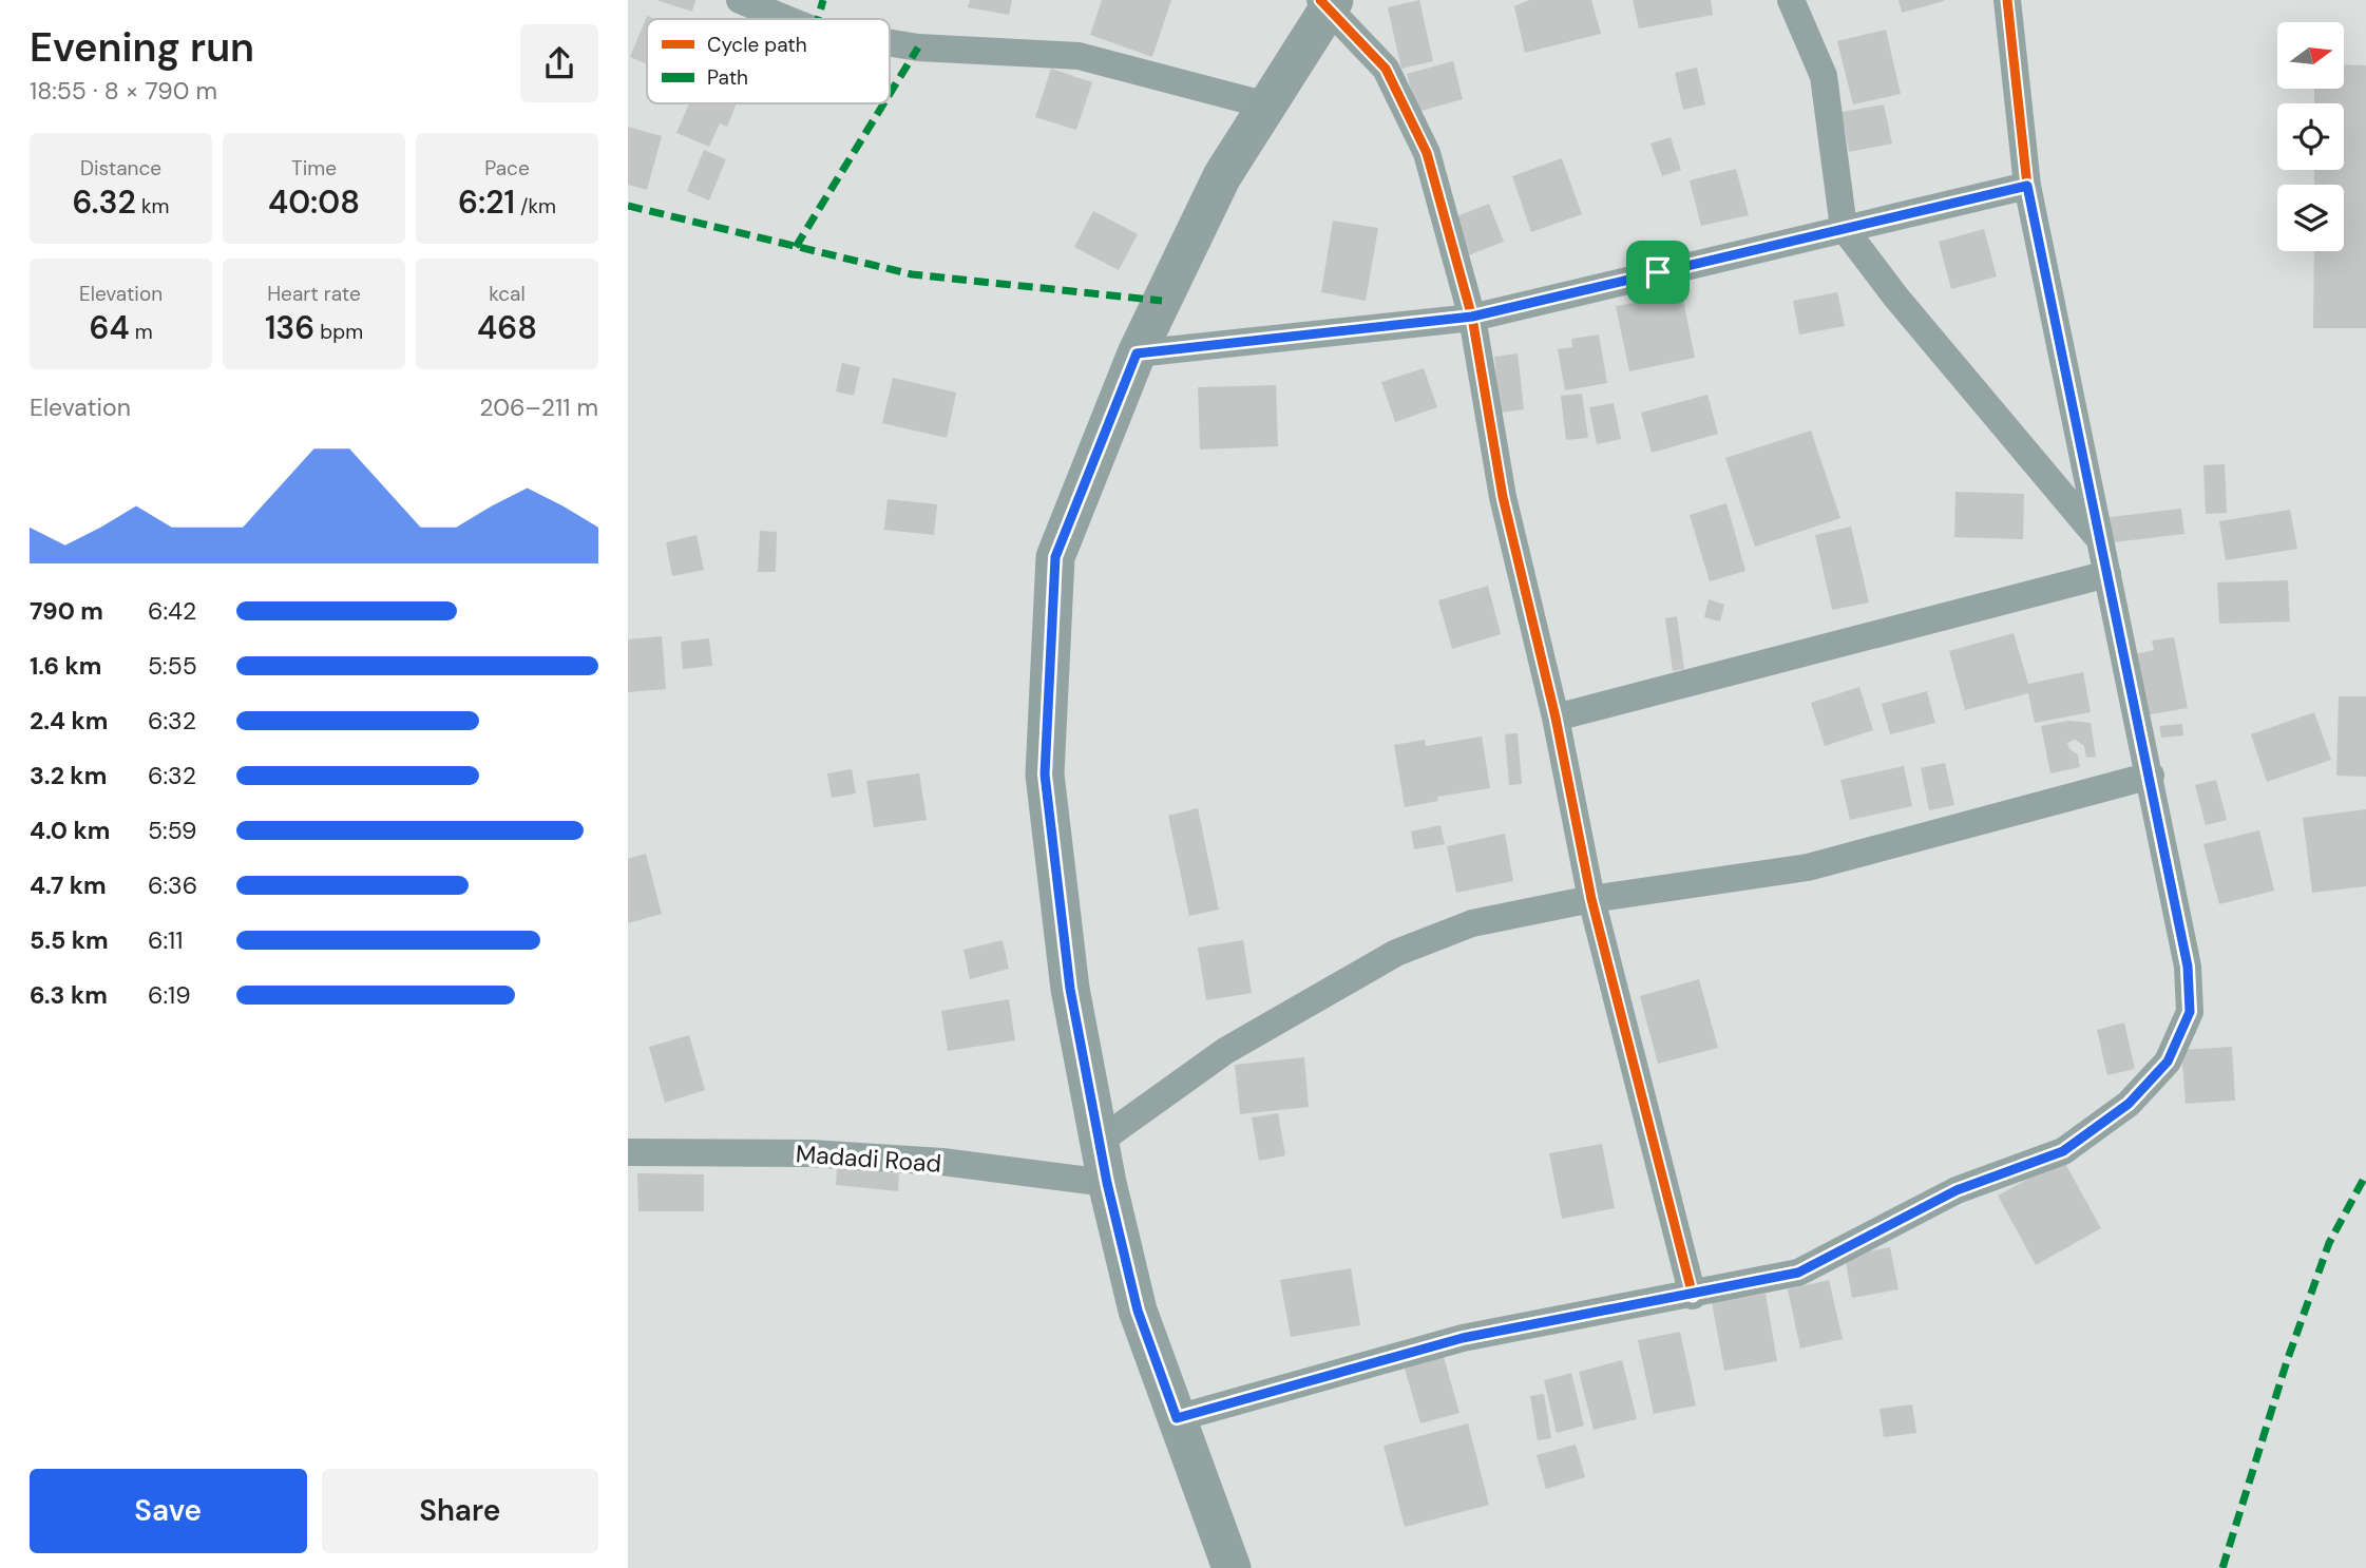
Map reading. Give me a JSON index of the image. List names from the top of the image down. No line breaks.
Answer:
{"streets":{"street":["Madadi Road"]},"legend":["Cycle path","Path"],"north":"right","page":{"heading":["Evening run","18:55 · 8 × 790 m"],"stats":[["Distance","6.32 km"],["Time","40:08"],["Pace","6:21 /km"],["Elevation","64 m"],["Heart rate","136 bpm"],["kcal","468"]],"chart":["Elevation","206–211 m"],"list":[{"name":"790 m","note":"6:42"},{"name":"1.6 km","note":"5:55"},{"name":"2.4 km","note":"6:32"},{"name":"3.2 km","note":"6:32"},{"name":"4.0 km","note":"5:59"},{"name":"4.7 km","note":"6:36"},{"name":"5.5 km","note":"6:11"},{"name":"6.3 km","note":"6:19"}],"buttons":["Save","Share"]}}
